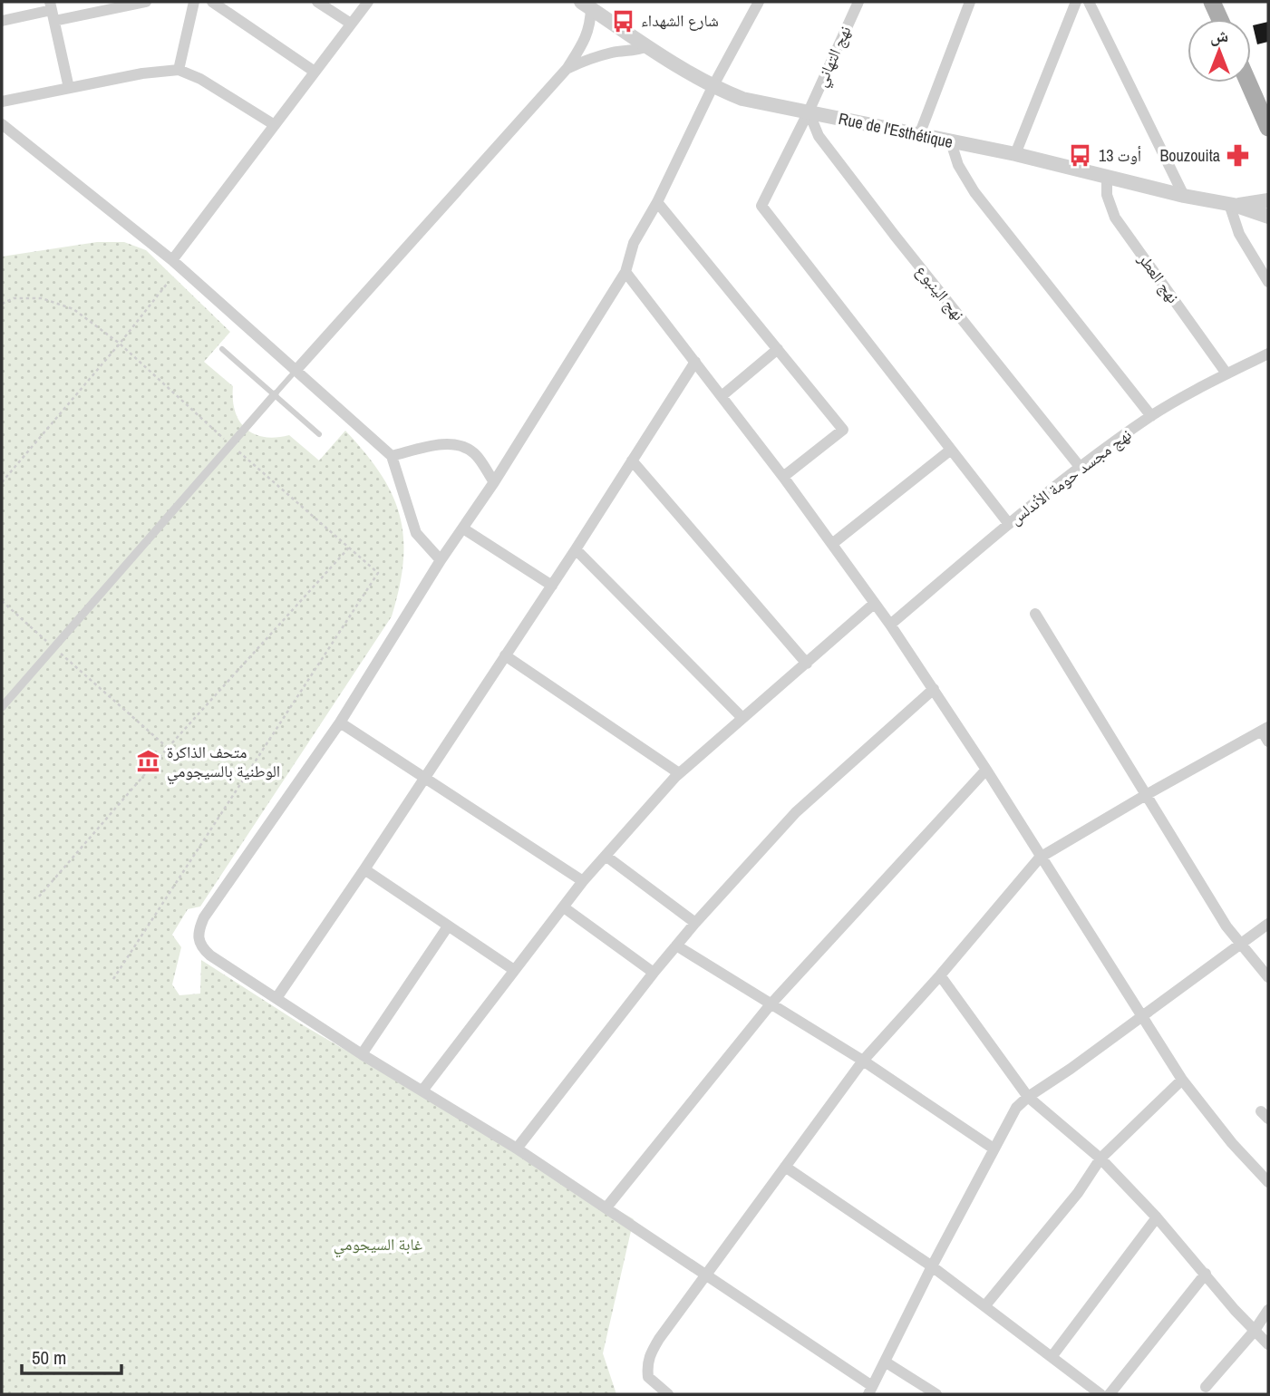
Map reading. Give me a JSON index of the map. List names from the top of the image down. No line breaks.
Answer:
{"streets":{"street":["نهج التهاني","Rue de l'Esthétique","نهج العطر","نهج الينبوع","نهج مجسد حومة الأندلس"]},"crossings":[["نهج التهاني","Rue de l'Esthétique"],["نهج التهاني","نهج الينبوع"],["Rue de l'Esthétique","نهج العطر"],["Rue de l'Esthétique","نهج الينبوع"],["نهج العطر","نهج مجسد حومة الأندلس"],["نهج الينبوع","نهج مجسد حومة الأندلس"]],"parks":["غابة السيجومي"],"places":{"bus stop":["شارع الشهداء","13 أوت"],"pharmacy":["Bouzouita"],"museum":["متحف الذاكرة الوطنية بالسيجومي"]},"scale_bar":"50 m","north":"top"}
